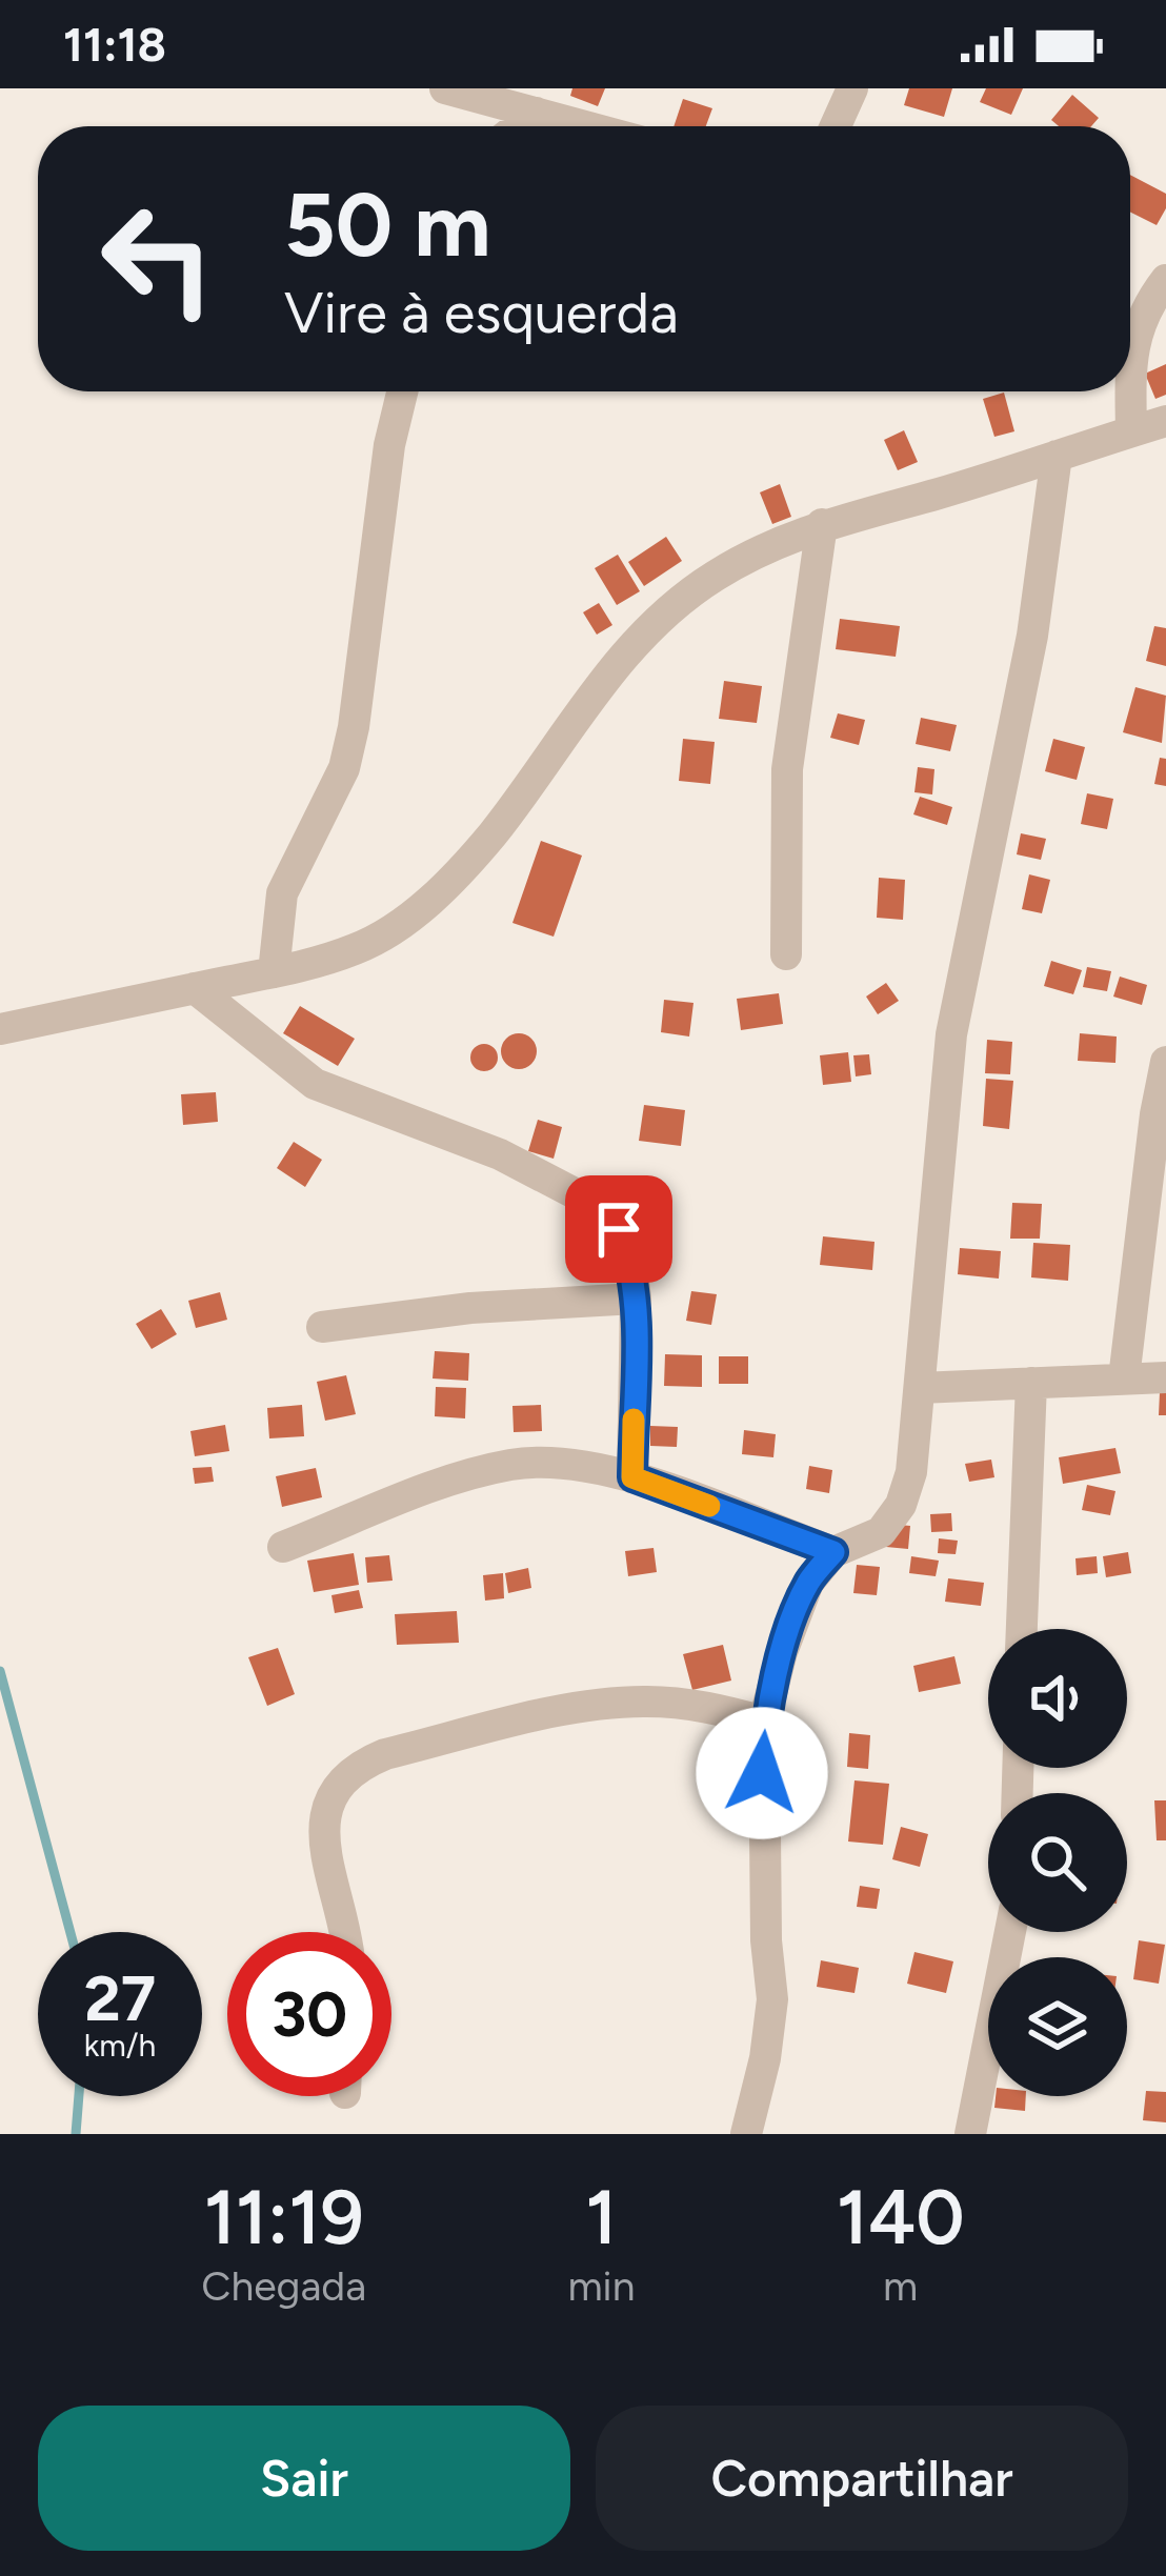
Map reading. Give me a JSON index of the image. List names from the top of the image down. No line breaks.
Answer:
{"page":{"status":"11:18","turn":["50 m","Vire à esquerda"],"speed":"27 km/h","limit":"30","eta":["11:19","Chegada","1","min","140","m"],"buttons":["Sair","Compartilhar"]}}
